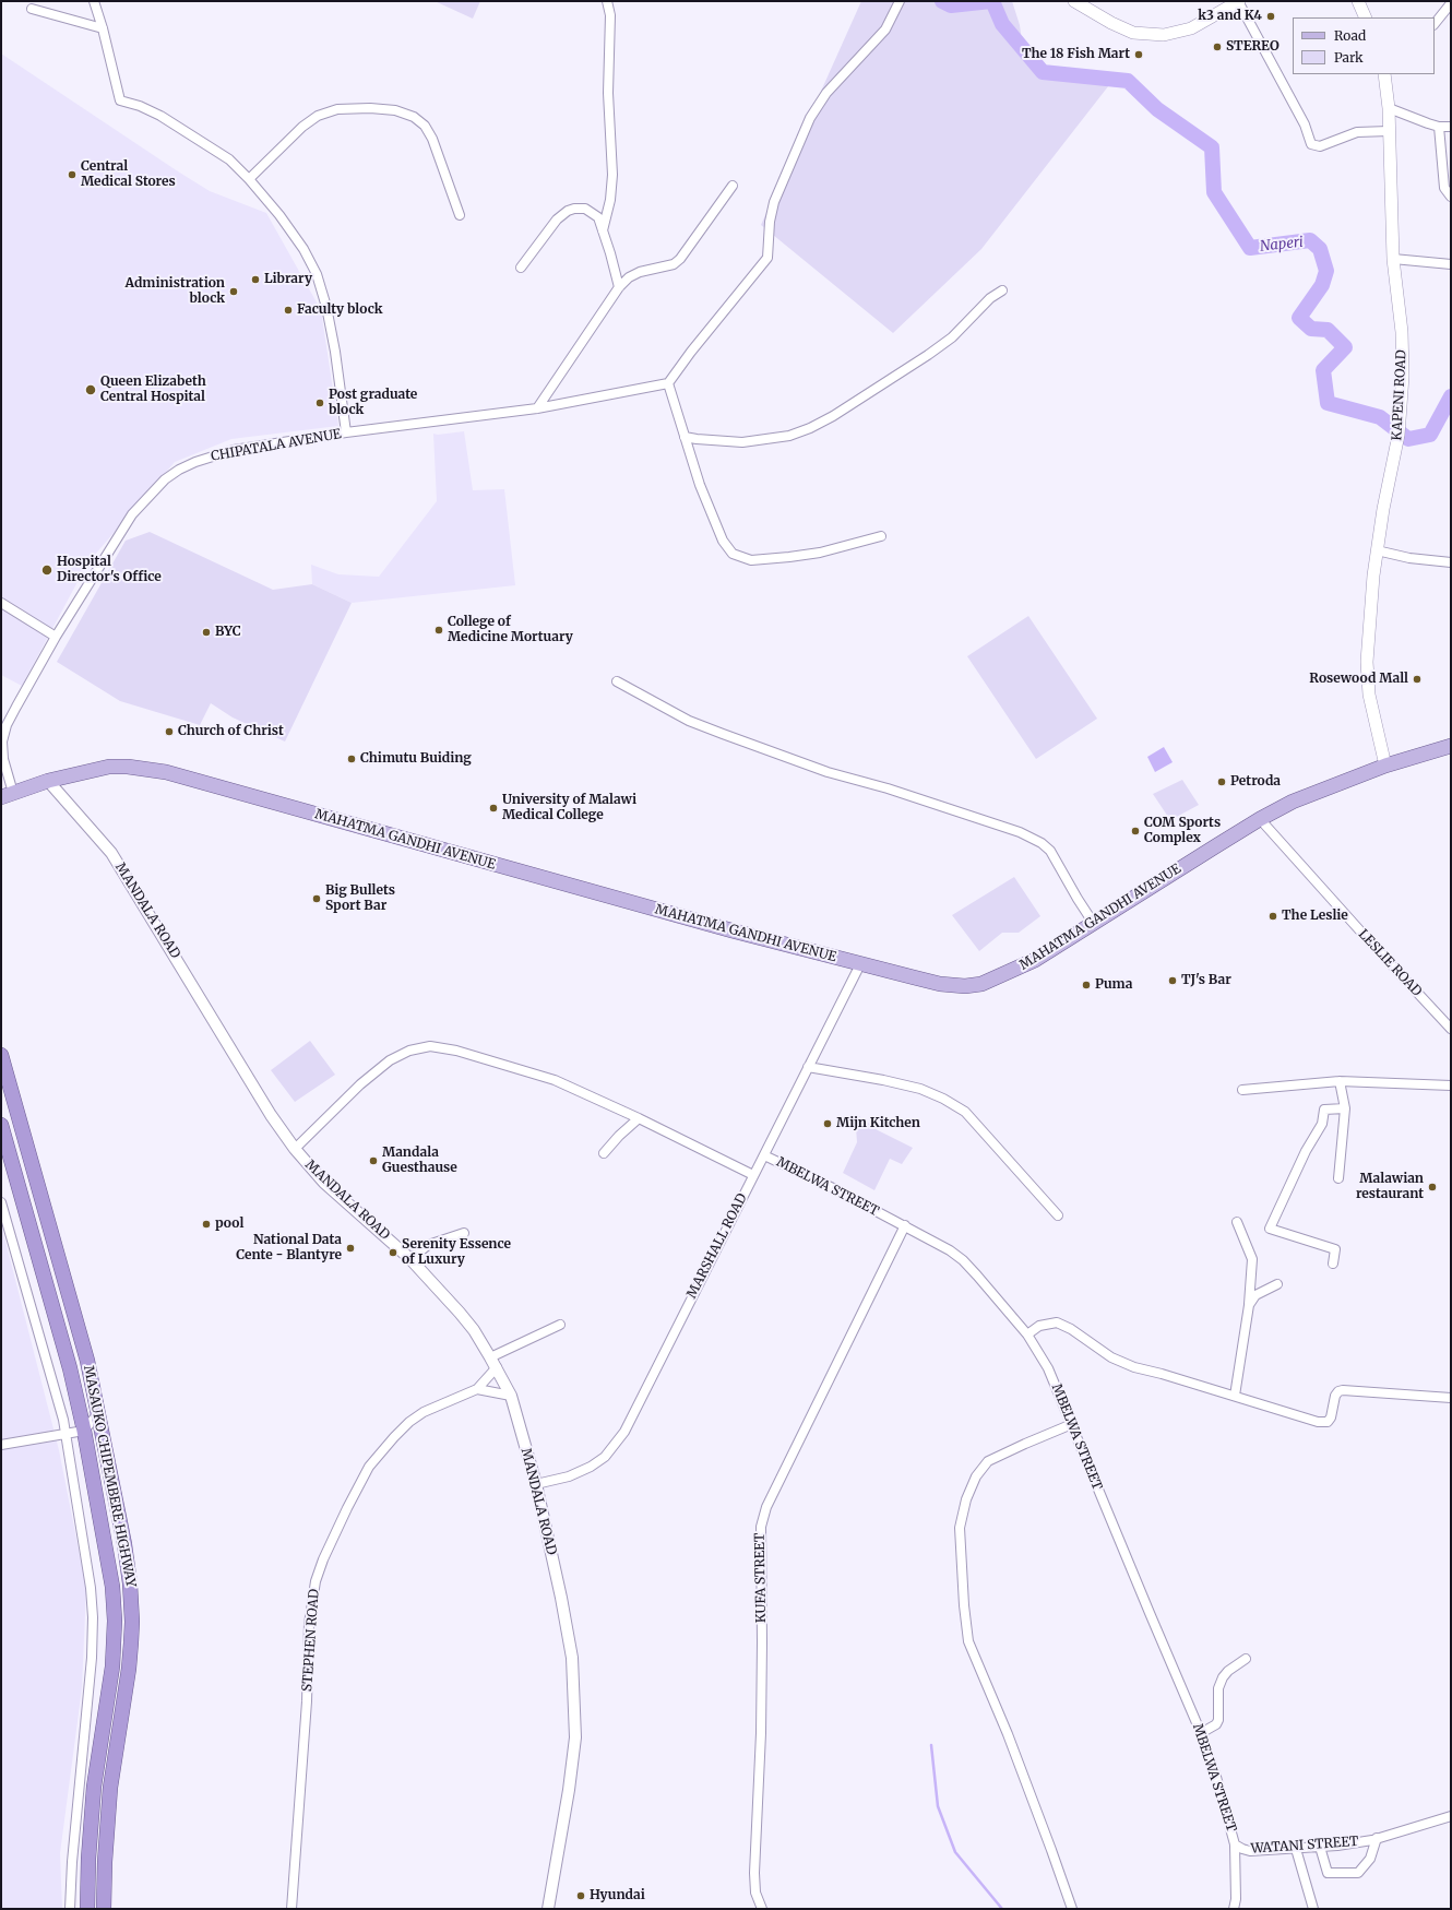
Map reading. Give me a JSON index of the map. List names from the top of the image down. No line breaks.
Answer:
{"streets":{"highway":["MASAUKO CHIPEMBERE HIGHWAY"],"main road":["KAPENI ROAD","MAHATMA GANDHI AVENUE"],"street":["CHIPATALA AVENUE","MANDALA ROAD","LESLIE ROAD","MBELWA STREET","MARSHALL ROAD","KUFA STREET","STEPHEN ROAD","WATANI STREET"]},"crossings":[["KAPENI ROAD","MAHATMA GANDHI AVENUE"],["CHIPATALA AVENUE","MAHATMA GANDHI AVENUE"],["MAHATMA GANDHI AVENUE","MANDALA ROAD"],["MAHATMA GANDHI AVENUE","LESLIE ROAD"],["MAHATMA GANDHI AVENUE","MARSHALL ROAD"],["MANDALA ROAD","MARSHALL ROAD"],["MANDALA ROAD","STEPHEN ROAD"],["MBELWA STREET","MARSHALL ROAD"],["MBELWA STREET","KUFA STREET"],["MBELWA STREET","WATANI STREET"]],"water":["Naperi"],"places":["k3 and K4","STEREO","The 18 Fish Mart","Central Medical Stores","Library","Administration block","Faculty block","Queen Elizabeth Central Hospital","Post graduate block","Hospital Director's Office","College of Medicine Mortuary","BYC","Rosewood Mall","Church of Christ","Chimutu Buiding","Petroda","University of Malawi Medical College","COM Sports Complex","Big Bullets Sport Bar","The Leslie","TJ's Bar","Puma","Mijn Kitchen","Mandala Guesthause","Malawian restaurant","pool","National Data Cente - Blantyre","Serenity Essence of Luxury","Hyundai"],"legend":["Road","Park"]}
